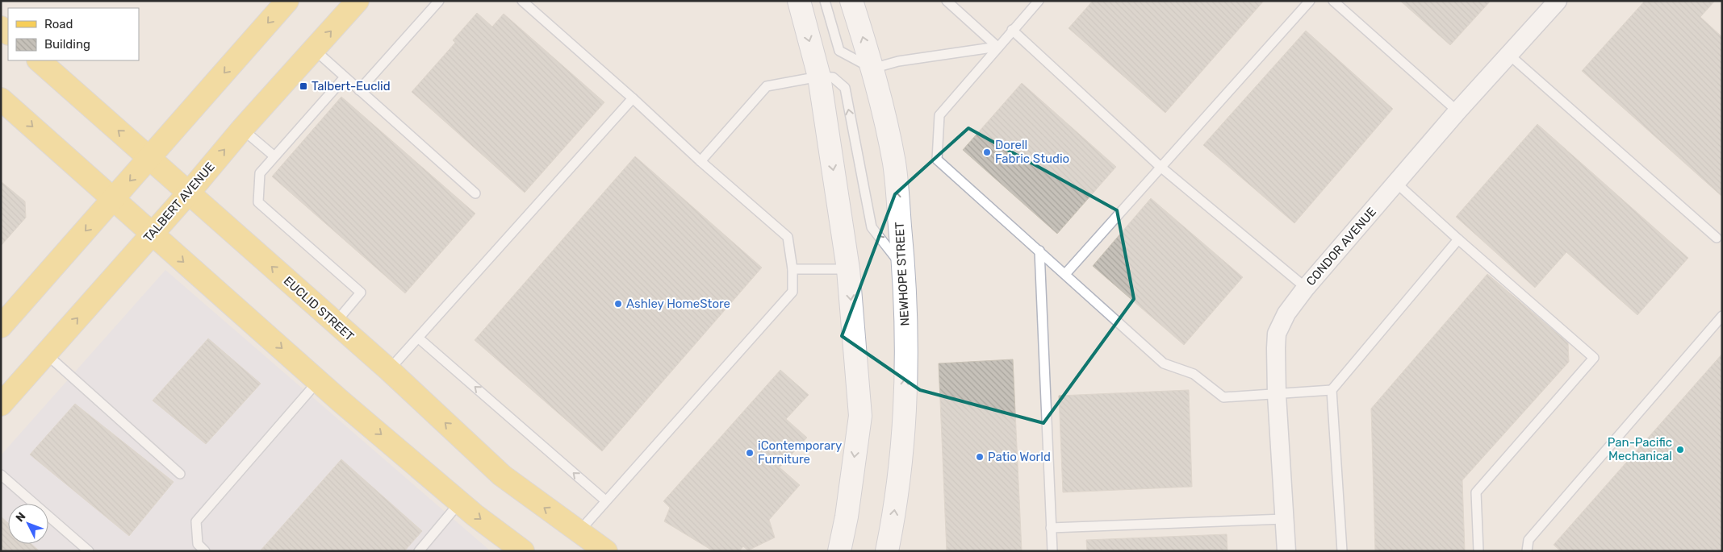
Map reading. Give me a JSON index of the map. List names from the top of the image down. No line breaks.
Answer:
{"streets":{"main road":["TALBERT AVENUE","EUCLID STREET"],"street":["CONDOR AVENUE","NEWHOPE STREET"]},"crossings":[["TALBERT AVENUE","EUCLID STREET"]],"places":{"transit":["Talbert-Euclid"],"other":["Dorell Fabric Studio","Ashley HomeStore","Pan-Pacific Mechanical","iContemporary Furniture","Patio World"]},"legend":["Road","Building"],"north":"top left"}
